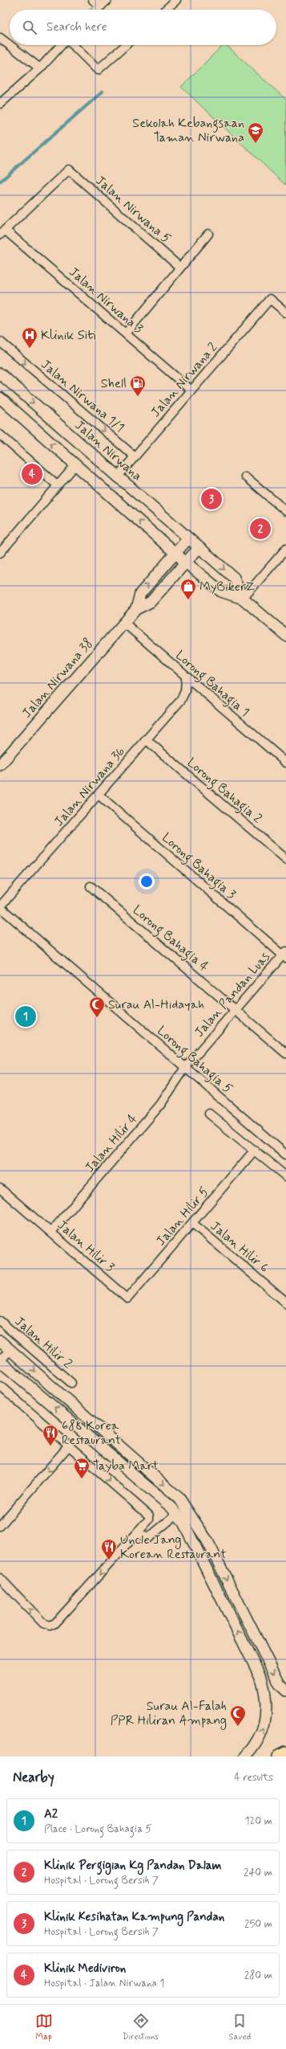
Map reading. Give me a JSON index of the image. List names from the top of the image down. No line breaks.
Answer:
{"streets":{"street":["Jalan Nirwana 5","Jalan Nirwana 3","Jalan Nirwana 2","Jalan Nirwana 1/1","Jalan Nirwana","Jalan Nirwana 38","Lorong Bahagia 1","Jalan Nirwana 36","Lorong Bahagia 2","Lorong Bahagia 3","Lorong Bahagia 4","Jalan Pandan Luas","Lorong Bahagia 5","Jalan Hilir 4","Jalan Hilir 5","Jalan Hilir 3","Jalan Hilir 6","Jalan Hilir 2"]},"crossings":[["Jalan Nirwana 5","Jalan Nirwana 3"],["Jalan Nirwana 3","Jalan Nirwana 2"],["Jalan Nirwana 2","Jalan Nirwana 1/1"],["Jalan Nirwana 2","Jalan Nirwana"],["Jalan Nirwana","Jalan Nirwana 38"],["Jalan Nirwana 38","Lorong Bahagia 1"],["Lorong Bahagia 1","Jalan Nirwana 36"],["Jalan Nirwana 36","Lorong Bahagia 2"],["Jalan Nirwana 36","Lorong Bahagia 3"],["Jalan Nirwana 36","Lorong Bahagia 5"],["Lorong Bahagia 3","Jalan Pandan Luas"],["Lorong Bahagia 4","Jalan Pandan Luas"],["Jalan Pandan Luas","Lorong Bahagia 5"],["Jalan Pandan Luas","Jalan Hilir 4"],["Lorong Bahagia 5","Jalan Hilir 4"],["Jalan Hilir 4","Jalan Hilir 3"],["Jalan Hilir 5","Jalan Hilir 3"],["Jalan Hilir 5","Jalan Hilir 6"]],"places":{"school or university":["Sekolah Kebangsaan Taman Nirwana"],"hospital":["Klinik Siti"],"fuel station":["Shell"],"shop":["MyBikerZ"],"mosque":["Surau Al-Hidayah","Surau Al-Falah PPR Hiliran Ampang"],"restaurant":["688 Korea Restaurant","Uncle Jang Korean Restaurant"],"supermarket":["Tayba Mart"]},"page":{"search":"Search here","pins":["4","3","2","1"],"heading":["Nearby","4 results"],"list":[{"mark":"1","name":"A2","note":"Place · Lorong Bahagia 5","value":"120 m"},{"mark":"2","name":"Klinik Pergigian Kg Pandan Dalam","note":"Hospital · Lorong Bersih 7","value":"240 m"},{"mark":"3","name":"Klinik Kesihatan Kampung Pandan","note":"Hospital · Lorong Bersih 7","value":"250 m"},{"mark":"4","name":"Klinik Mediviron","note":"Hospital · Jalan Nirwana 1","value":"280 m"}],"nav":["Map","Directions","Saved"]}}
